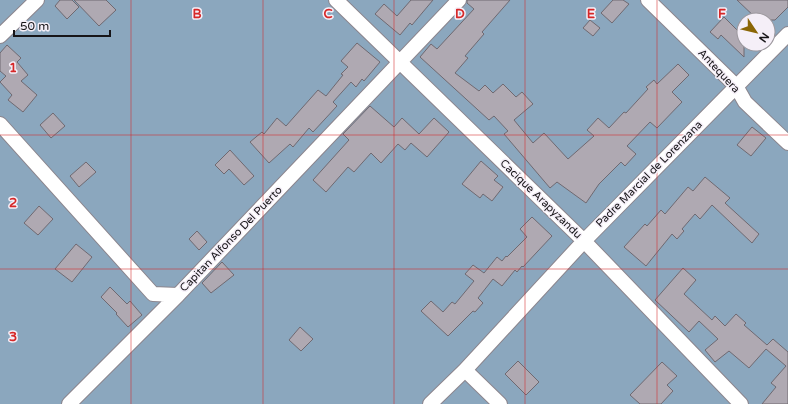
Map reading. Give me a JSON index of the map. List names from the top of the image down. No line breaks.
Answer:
{"streets":{"street":["Antequera","Padre Marcial de Lorenzana","Cacique Arapyzandu","Capitan Alfonso Del Puerto"]},"crossings":[["Antequera","Padre Marcial de Lorenzana"],["Padre Marcial de Lorenzana","Cacique Arapyzandu"],["Cacique Arapyzandu","Capitan Alfonso Del Puerto"]],"scale_bar":"50 m","north":"bottom right","grid":{"columns":["B","C","D","E","F"],"rows":["1","2","3"]}}
